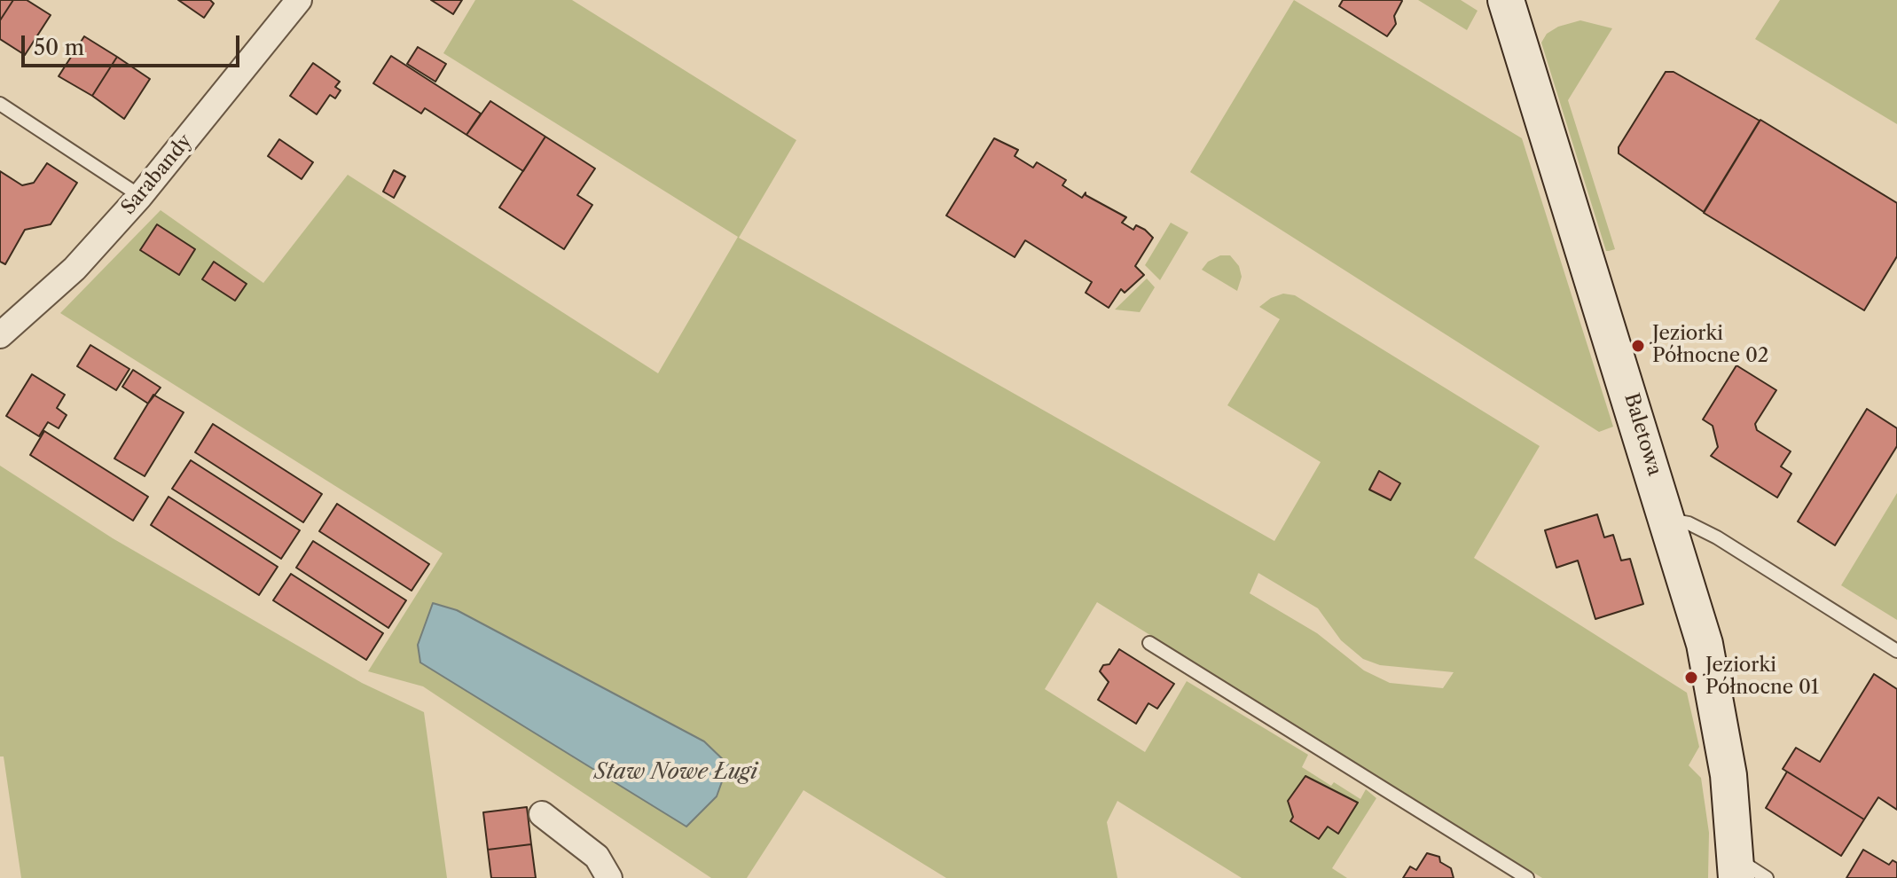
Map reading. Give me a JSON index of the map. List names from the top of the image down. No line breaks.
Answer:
{"streets":{"street":["Sarabandy","Baletowa"]},"water":["Staw Nowe Ługi"],"places":["Jeziorki Północne 02","Jeziorki Północne 01"],"scale_bar":"50 m"}
